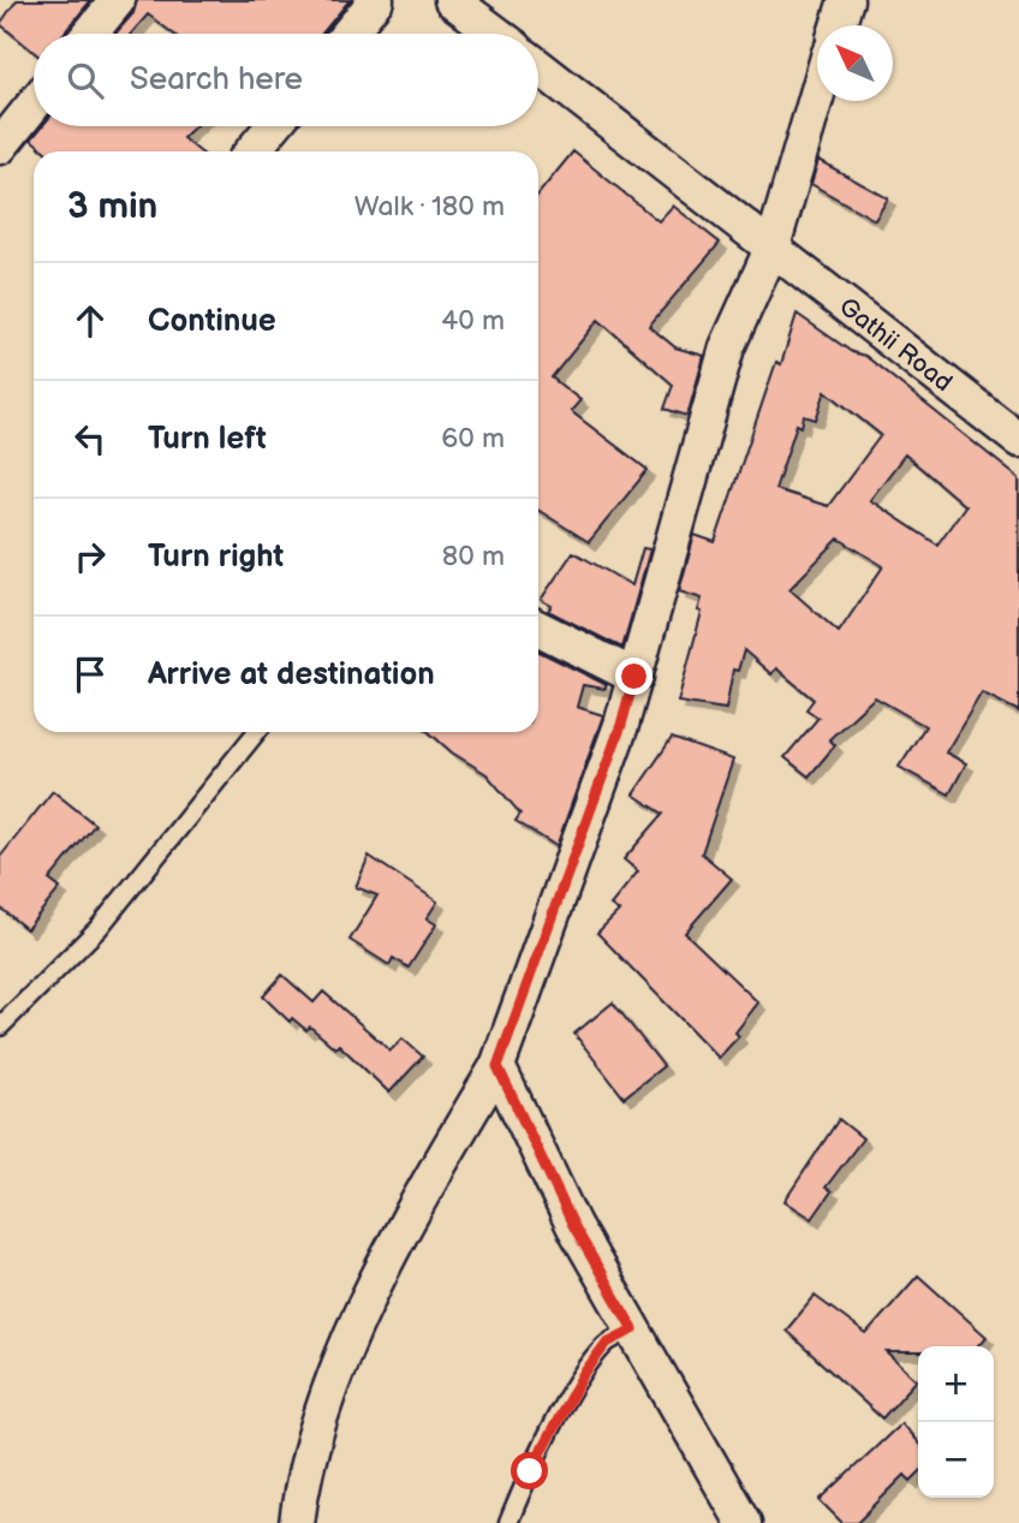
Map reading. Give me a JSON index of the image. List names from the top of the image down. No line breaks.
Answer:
{"streets":{"street":["Gathii Road"]},"north":"top left","page":{"search":"Search here","heading":["3 min","Walk · 180 m"],"list":[["Continue","40 m"],["Turn left","60 m"],["Turn right","80 m"],"Arrive at destination"],"map_buttons":["+","−"]}}
